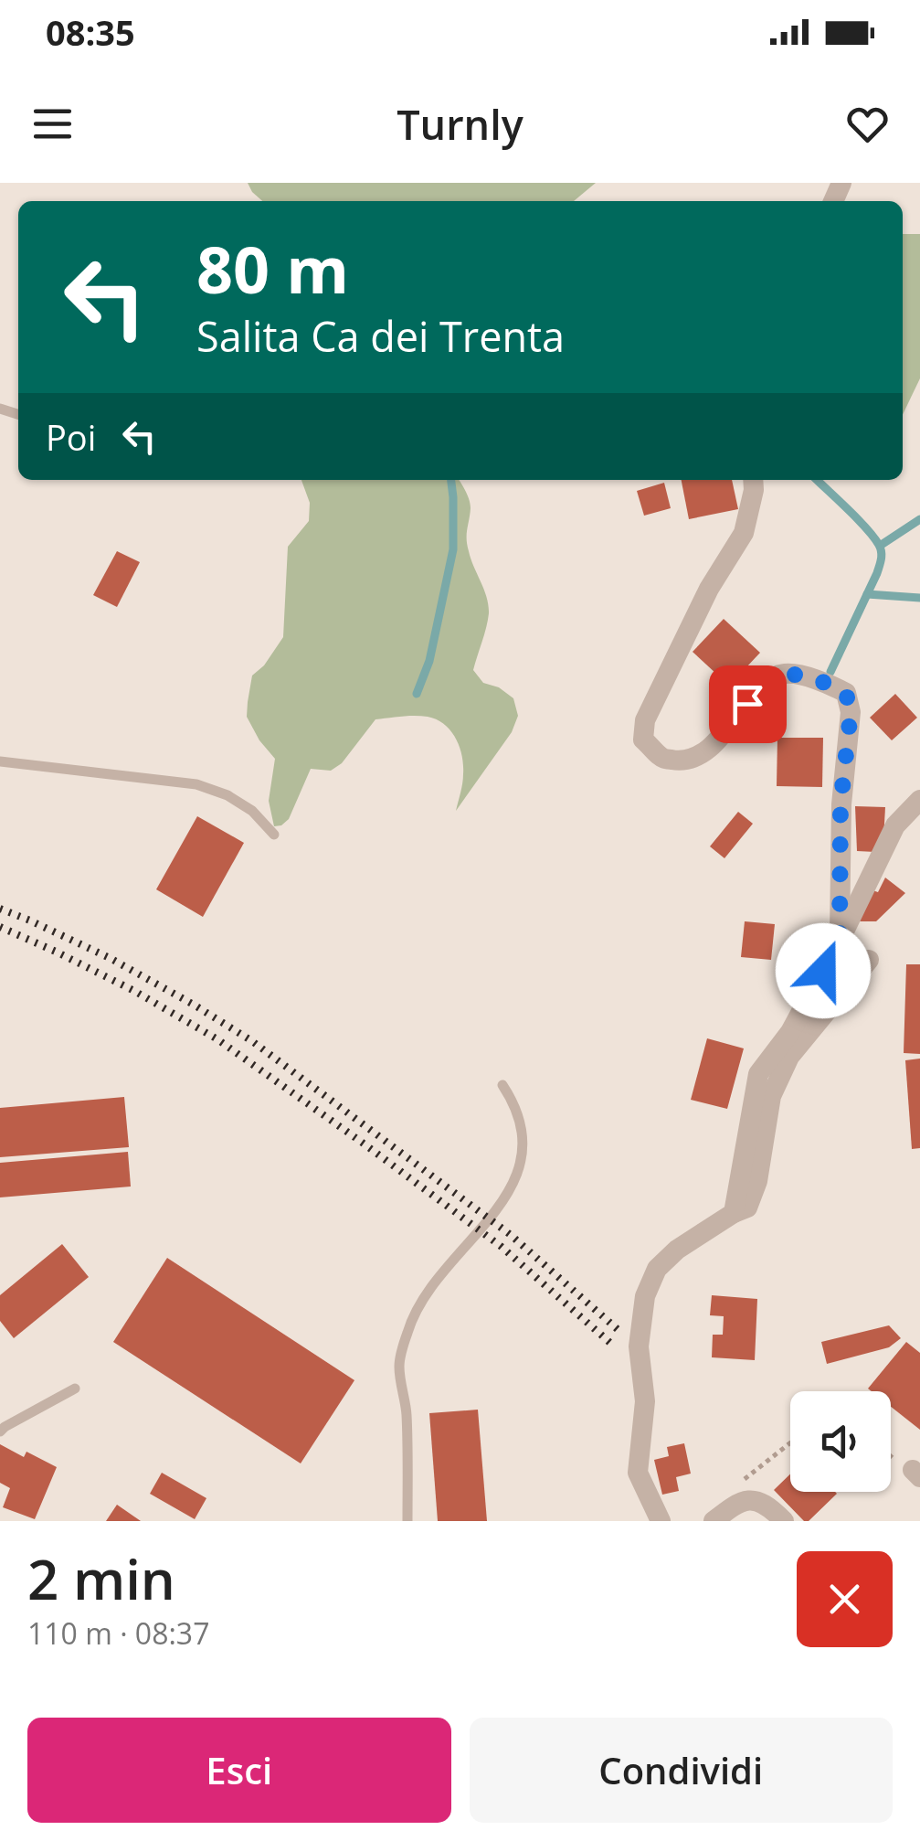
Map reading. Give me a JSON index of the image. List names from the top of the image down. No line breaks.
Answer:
{"page":{"status":"08:35","header":"Turnly","turn":["80 m","Salita Ca dei Trenta"],"then":"Poi","heading":["2 min","110 m · 08:37"],"buttons":["Esci","Condividi"]}}
